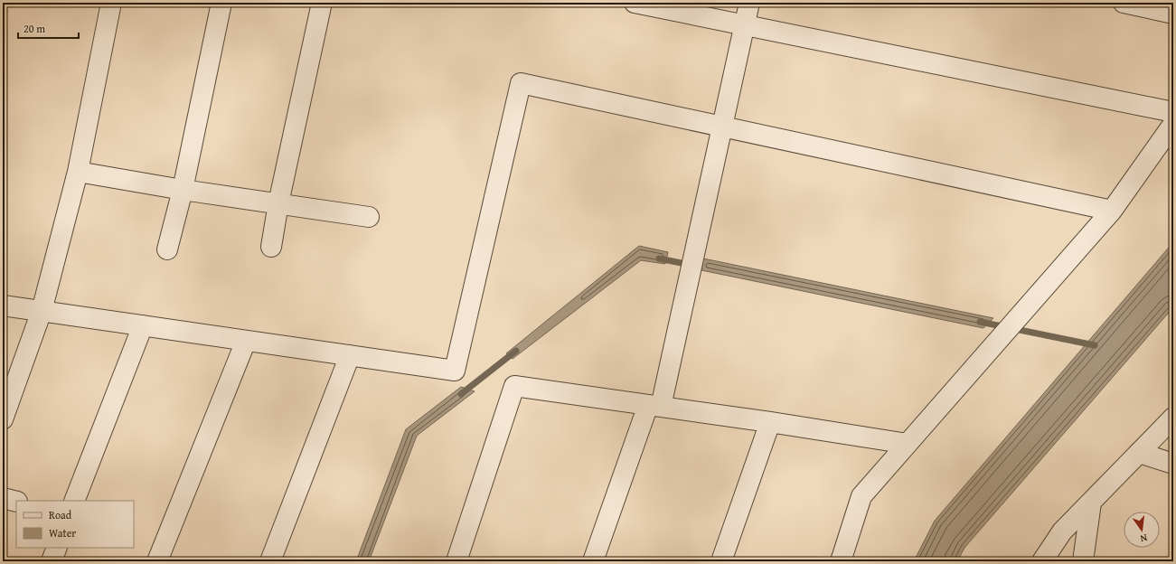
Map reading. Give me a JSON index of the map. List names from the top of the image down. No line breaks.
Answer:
{"legend":["Road","Water"],"scale_bar":"20 m","north":"bottom"}
